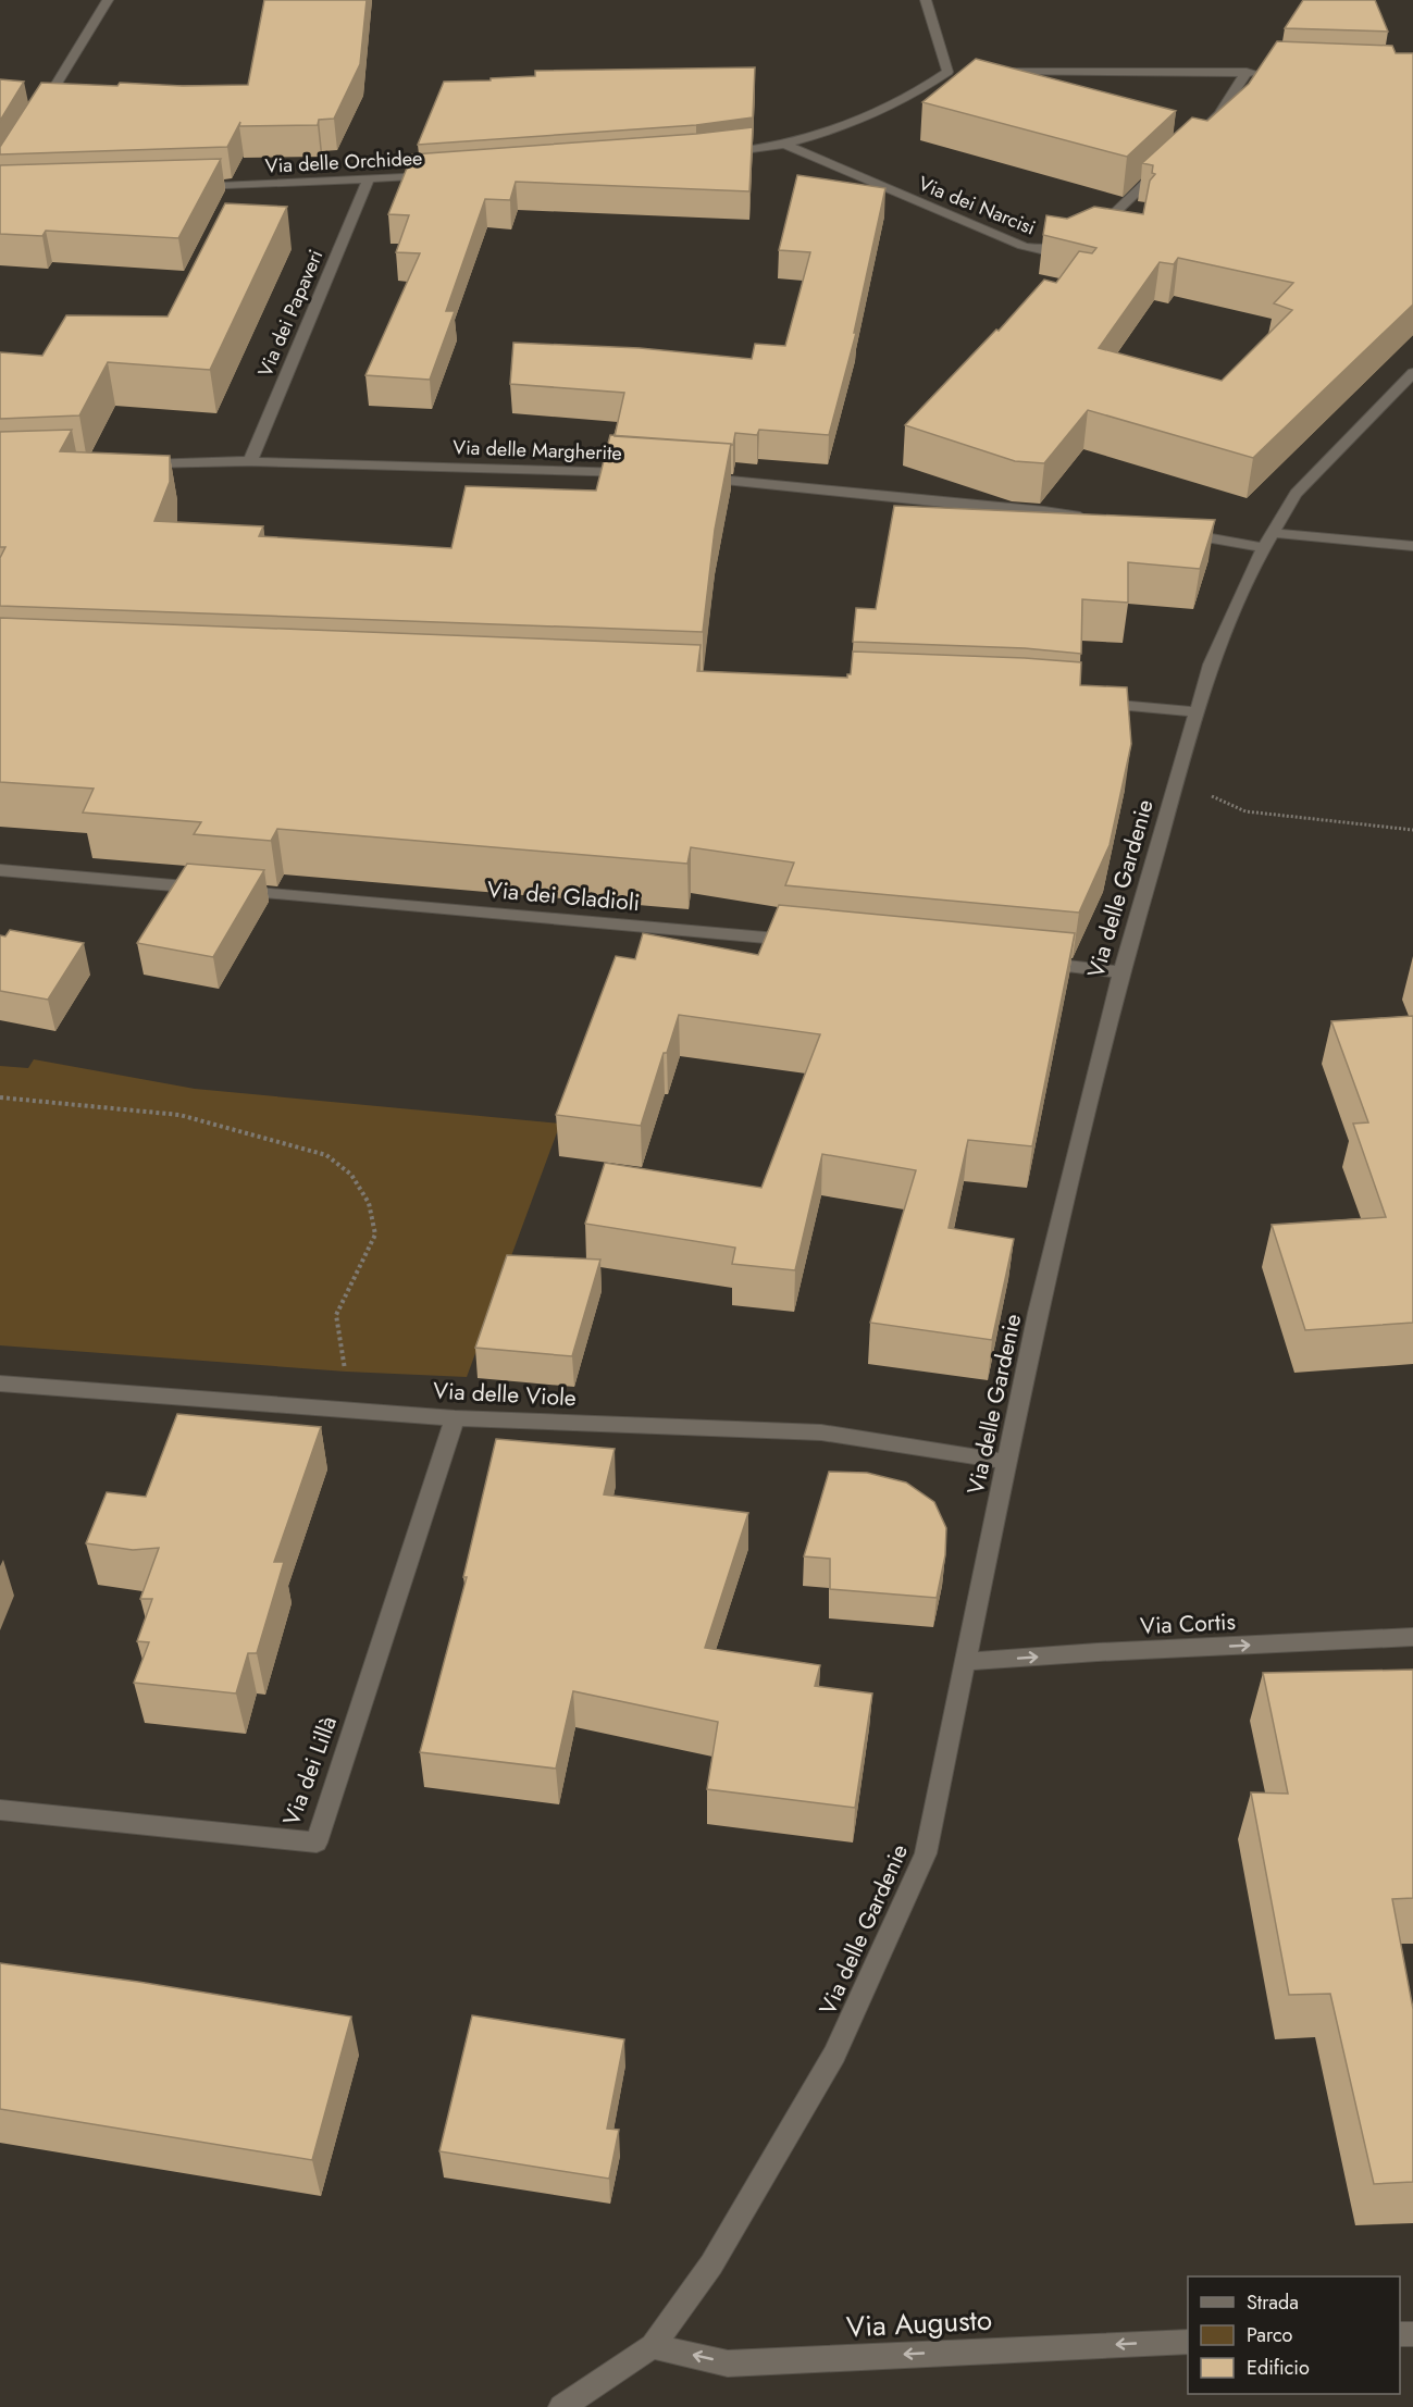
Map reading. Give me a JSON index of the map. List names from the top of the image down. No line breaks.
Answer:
{"streets":{"street":["Via delle Orchidee","Via dei Narcisi","Via dei Papaveri","Via delle Margherite","Via delle Gardenie","Via dei Gladioli","Via delle Viole","Via Cortis","Via dei Lillà","Via Augusto"]},"crossings":[["Via delle Orchidee","Via dei Papaveri"],["Via dei Papaveri","Via delle Margherite"],["Via delle Gardenie","Via delle Viole"],["Via delle Gardenie","Via Cortis"],["Via delle Gardenie","Via Augusto"],["Via delle Viole","Via dei Lillà"]],"one_way":["Via Cortis","Via Augusto"],"legend":["Strada","Parco","Edificio"]}
